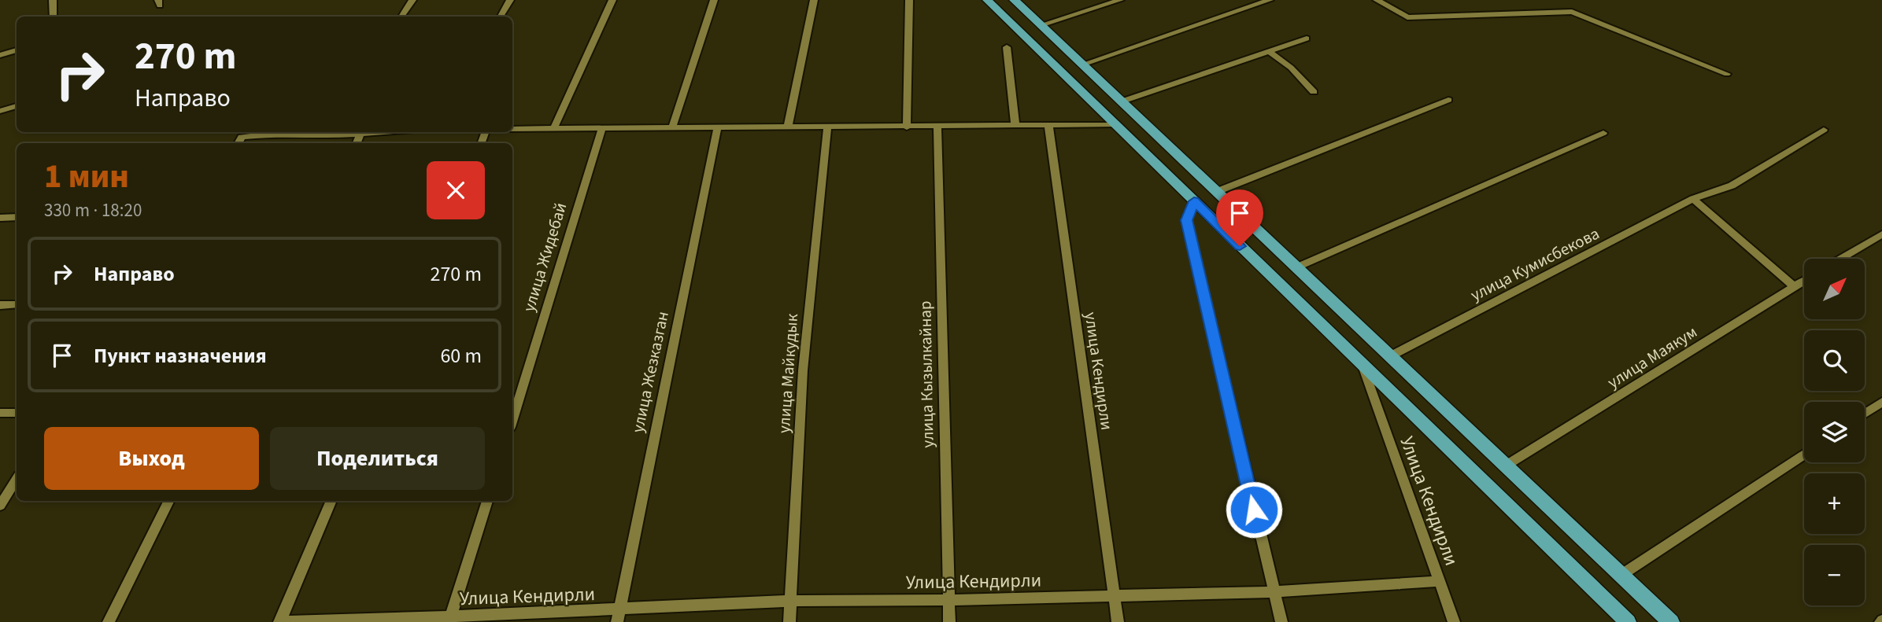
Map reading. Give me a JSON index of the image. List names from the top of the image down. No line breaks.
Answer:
{"streets":{"street":["улица Жидебай","улица Кумисбекова","улица Маякум","улица Кендирли","улица Жезказган","улица Майкудык","улица Кызылкайнар","Улица Кендирли"]},"crossings":[["улица Кендирли","Улица Кендирли"],["улица Жезказган","Улица Кендирли"],["улица Майкудык","Улица Кендирли"],["улица Кызылкайнар","Улица Кендирли"]],"north":"top right","page":{"turn":["270 m","Направо"],"heading":["1 мин","330 m · 18:20"],"list":[{"name":"Направо","value":"270 m"},{"name":"Пункт назначения","value":"60 m"}],"map_buttons":["+","−"],"buttons":["Выход","Поделиться"]}}
